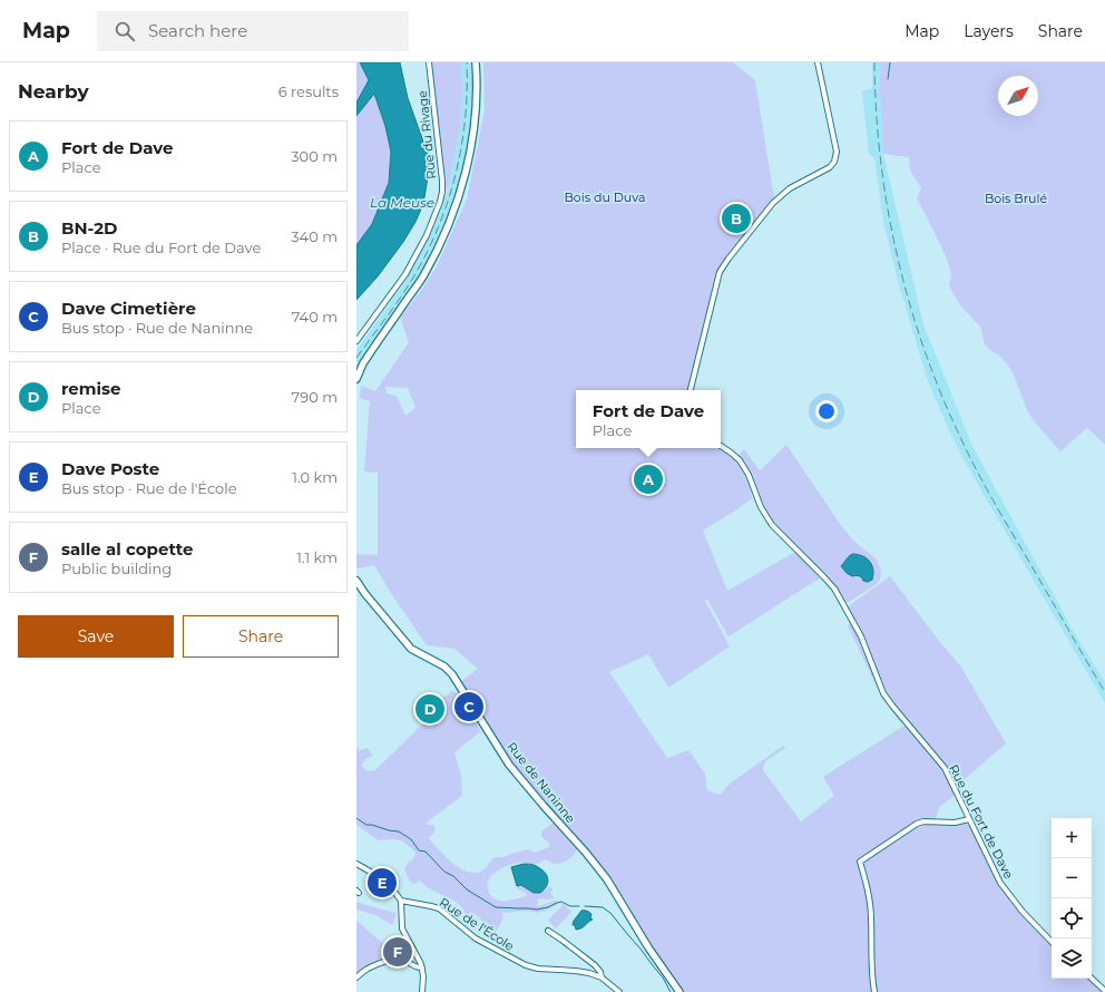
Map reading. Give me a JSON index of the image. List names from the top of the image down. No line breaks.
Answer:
{"streets":{"street":["Rue du Rivage","Rue de Naninne","Rue du Fort de Dave","Rue de l'École"]},"water":["La Meuse"],"parks":["Bois du Duva","Bois Brulé"],"north":"top right","page":{"header":"Map","search":"Search here","nav":["Map","Layers","Share"],"heading":["Nearby","6 results"],"list":[{"mark":"A","name":"Fort de Dave","note":"Place","value":"300 m"},{"mark":"B","name":"BN-2D","note":"Place · Rue du Fort de Dave","value":"340 m"},{"mark":"C","name":"Dave Cimetière","note":"Bus stop · Rue de Naninne","value":"740 m"},{"mark":"D","name":"remise","note":"Place","value":"790 m"},{"mark":"E","name":"Dave Poste","note":"Bus stop · Rue de l'École","value":"1.0 km"},{"mark":"F","name":"salle al copette","note":"Public building","value":"1.1 km"}],"pins":["B","A","C","D","E","F"],"popup":["Fort de Dave","Place"],"buttons":["Save","Share"],"map_buttons":["+","−"]}}
